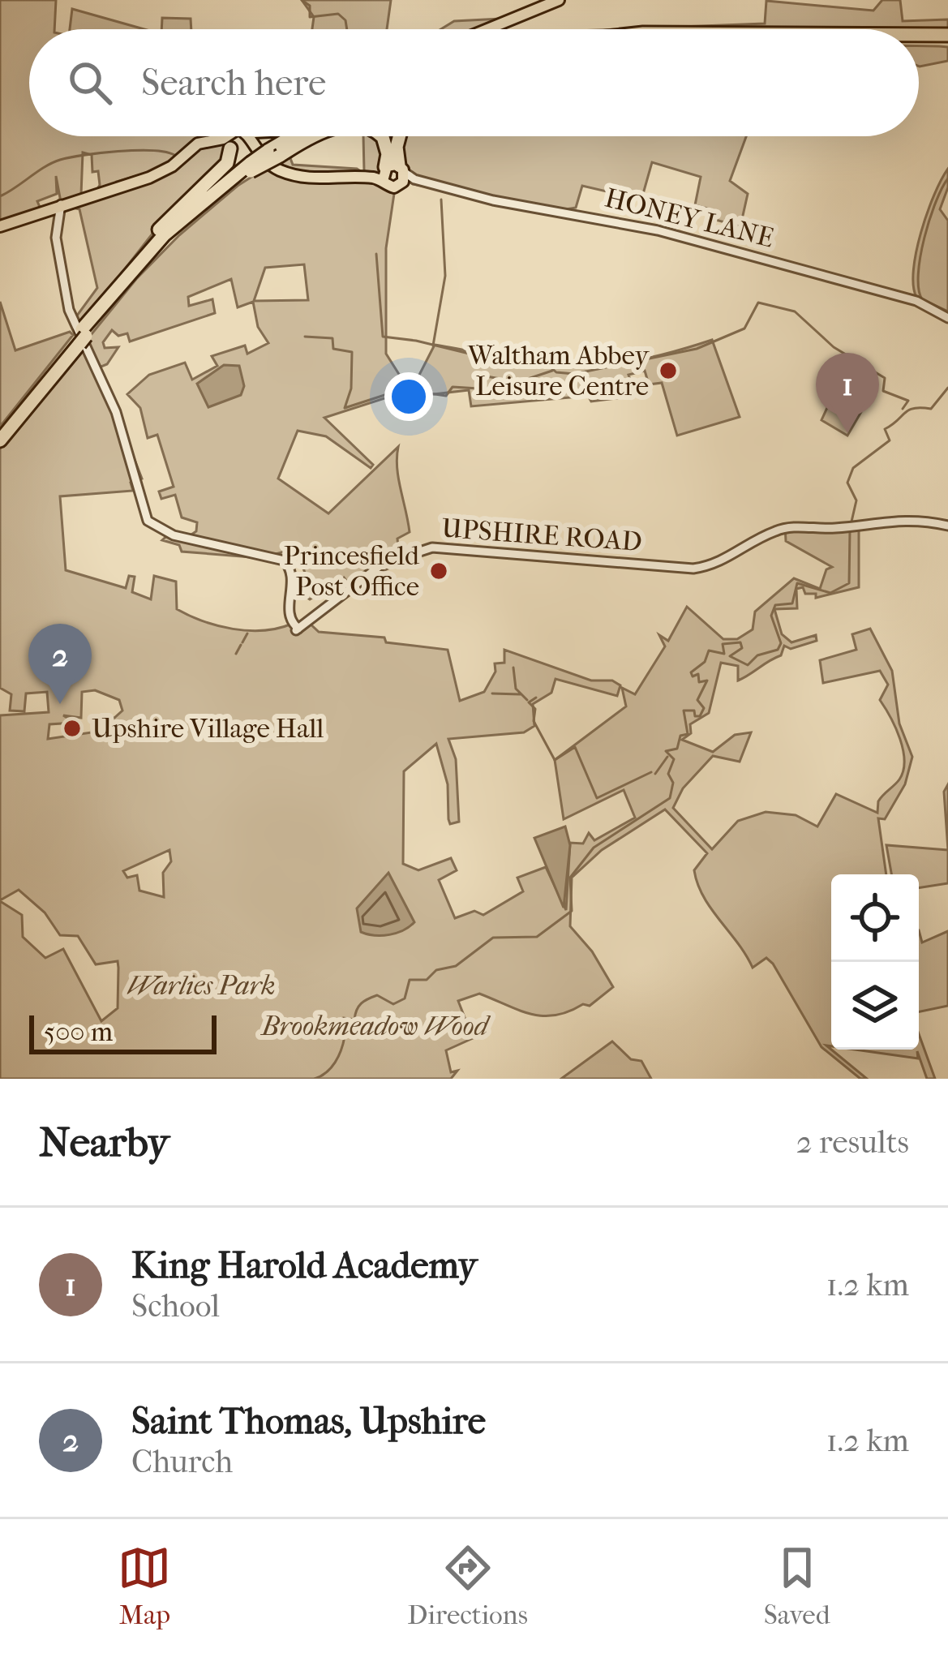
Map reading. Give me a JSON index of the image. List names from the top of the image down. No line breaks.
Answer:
{"streets":{"main road":["HONEY LANE"],"street":["UPSHIRE ROAD"]},"parks":["Warlies Park","Brookmeadow Wood"],"places":["Waltham Abbey Leisure Centre","Princesfield Post Office","Upshire Village Hall"],"scale_bar":"500 m","page":{"search":"Search here","pins":["1","2"],"scale":"500 m","heading":["Nearby","2 results"],"list":[{"mark":"1","name":"King Harold Academy","note":"School","value":"1.2 km"},{"mark":"2","name":"Saint Thomas, Upshire","note":"Church","value":"1.2 km"}],"nav":["Map","Directions","Saved"]}}
